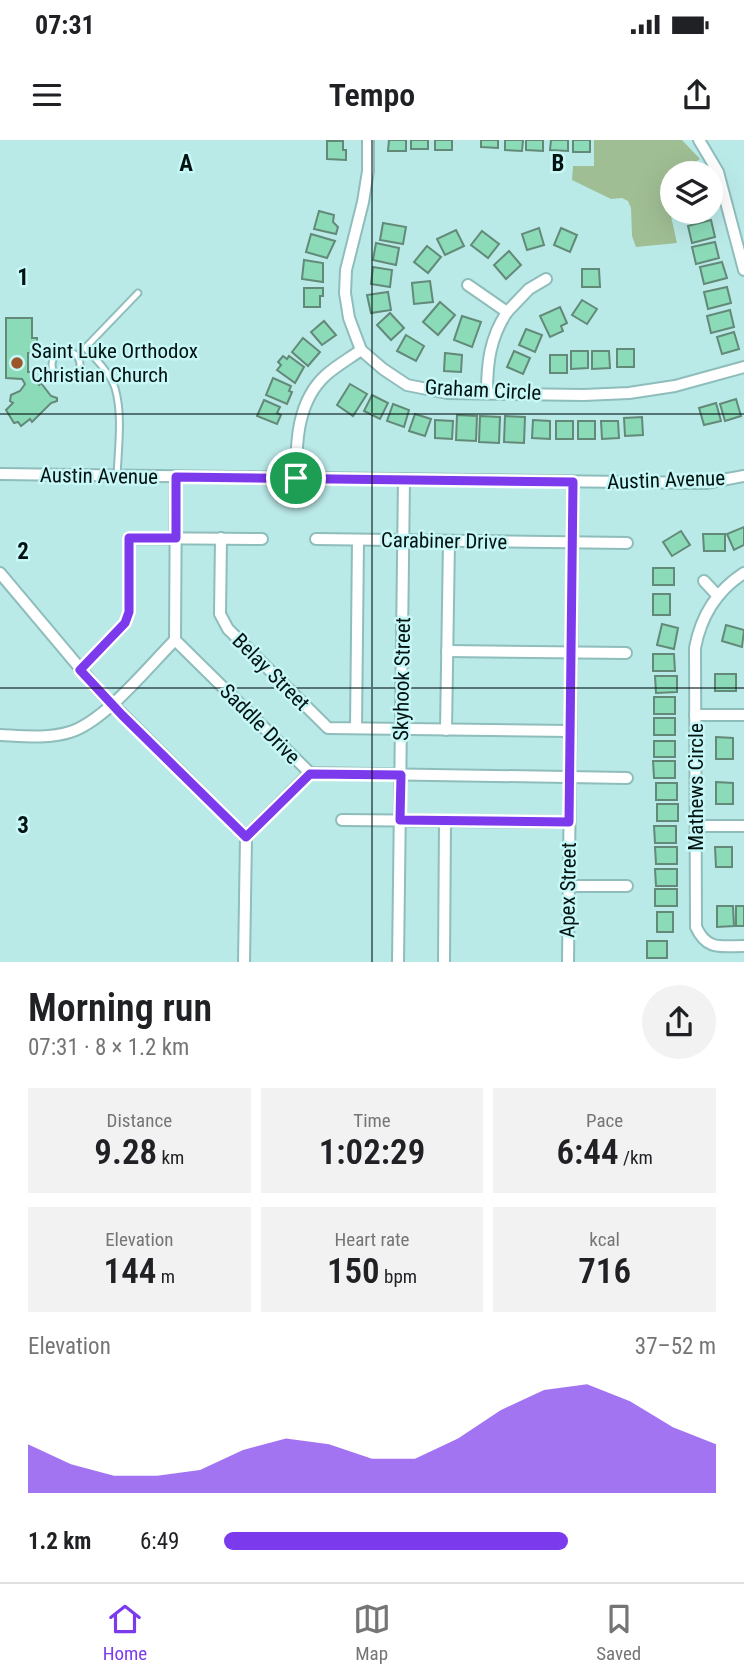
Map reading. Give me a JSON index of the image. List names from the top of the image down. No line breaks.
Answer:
{"streets":{"street":["Graham Circle","Austin Avenue","Carabiner Drive","Belay Street","Skyhook Street","Saddle Drive","Mathews Circle","Apex Street"]},"crossings":[["Austin Avenue","Skyhook Street"],["Austin Avenue","Apex Street"],["Carabiner Drive","Skyhook Street"],["Carabiner Drive","Apex Street"],["Belay Street","Skyhook Street"],["Belay Street","Apex Street"],["Skyhook Street","Saddle Drive"],["Saddle Drive","Apex Street"]],"places":["Saint Luke Orthodox Christian Church"],"page":{"status":"07:31","header":"Tempo","heading":["Morning run","07:31 · 8 × 1.2 km"],"stats":[["Distance","9.28 km"],["Time","1:02:29"],["Pace","6:44 /km"],["Elevation","144 m"],["Heart rate","150 bpm"],["kcal","716"]],"chart":["Elevation","37–52 m"],"list":[{"name":"1.2 km","note":"6:49"}],"tabs":["Home","Map","Saved"]},"grid":{"columns":["A","B"],"rows":["1","2","3"]}}
